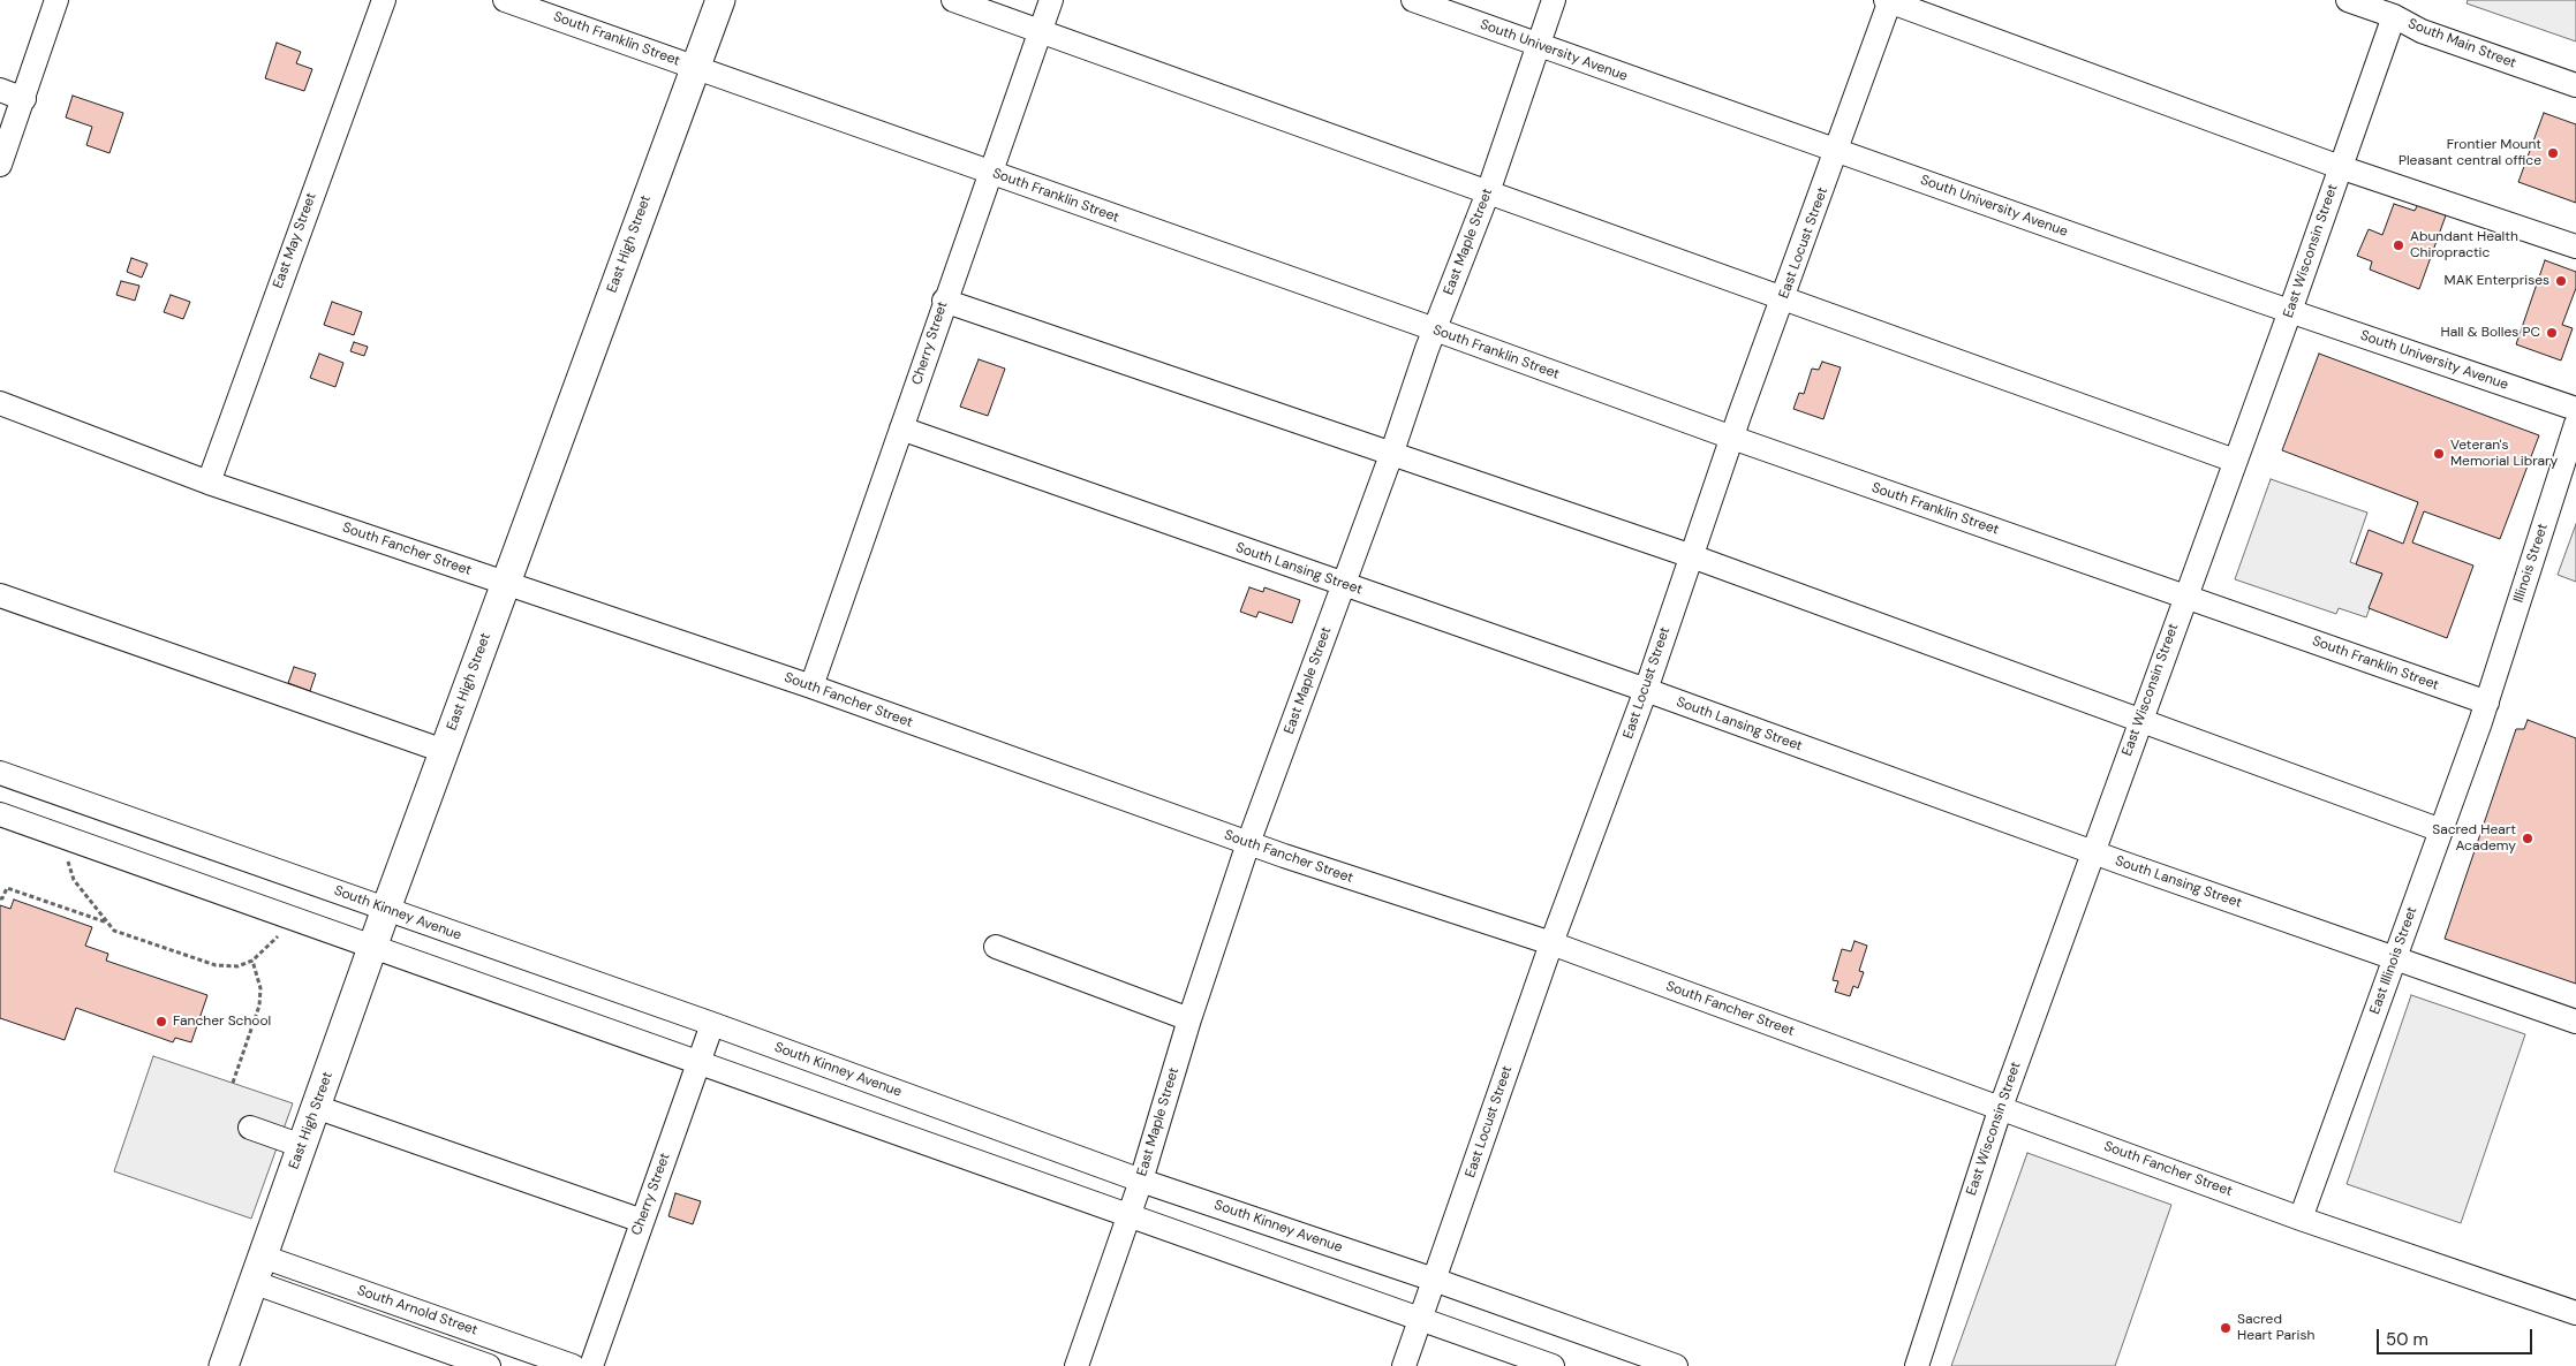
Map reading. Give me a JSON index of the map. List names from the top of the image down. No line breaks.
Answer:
{"streets":{"main road":["East High Street"],"street":["South Franklin Street","South Main Street","South University Avenue","East May Street","East Maple Street","East Locust Street","East Wisconsin Street","Cherry Street","South Fancher Street","Illinois Street","South Lansing Street","South Kinney Avenue","East Illinois Street","South Arnold Street"]},"crossings":[["South Franklin Street","East Maple Street"],["South Franklin Street","East Locust Street"],["South Franklin Street","East High Street"],["South Franklin Street","East Wisconsin Street"],["South Franklin Street","Cherry Street"],["South Franklin Street","Illinois Street"],["South Franklin Street","East Illinois Street"],["South Main Street","East Wisconsin Street"],["South University Avenue","East Maple Street"],["South University Avenue","East Locust Street"],["South University Avenue","East Wisconsin Street"],["East May Street","South Fancher Street"],["East Maple Street","South Fancher Street"],["East Maple Street","South Lansing Street"],["East Maple Street","South Kinney Avenue"],["East Locust Street","South Fancher Street"],["East Locust Street","South Lansing Street"],["East Locust Street","South Kinney Avenue"],["East High Street","South Fancher Street"],["East High Street","South Kinney Avenue"],["East High Street","South Arnold Street"],["East Wisconsin Street","South Fancher Street"],["East Wisconsin Street","South Lansing Street"],["Cherry Street","South Fancher Street"],["Cherry Street","South Lansing Street"],["Cherry Street","South Kinney Avenue"],["South Fancher Street","East Illinois Street"],["Illinois Street","East Illinois Street"],["South Lansing Street","East Illinois Street"]],"places":["Frontier Mount Pleasant central office","Abundant Health Chiropractic","MAK Enterprises","Hall & Bolles PC","Veteran's Memorial Library","Sacred Heart Academy","Fancher School","Sacred Heart Parish"],"scale_bar":"50 m"}
